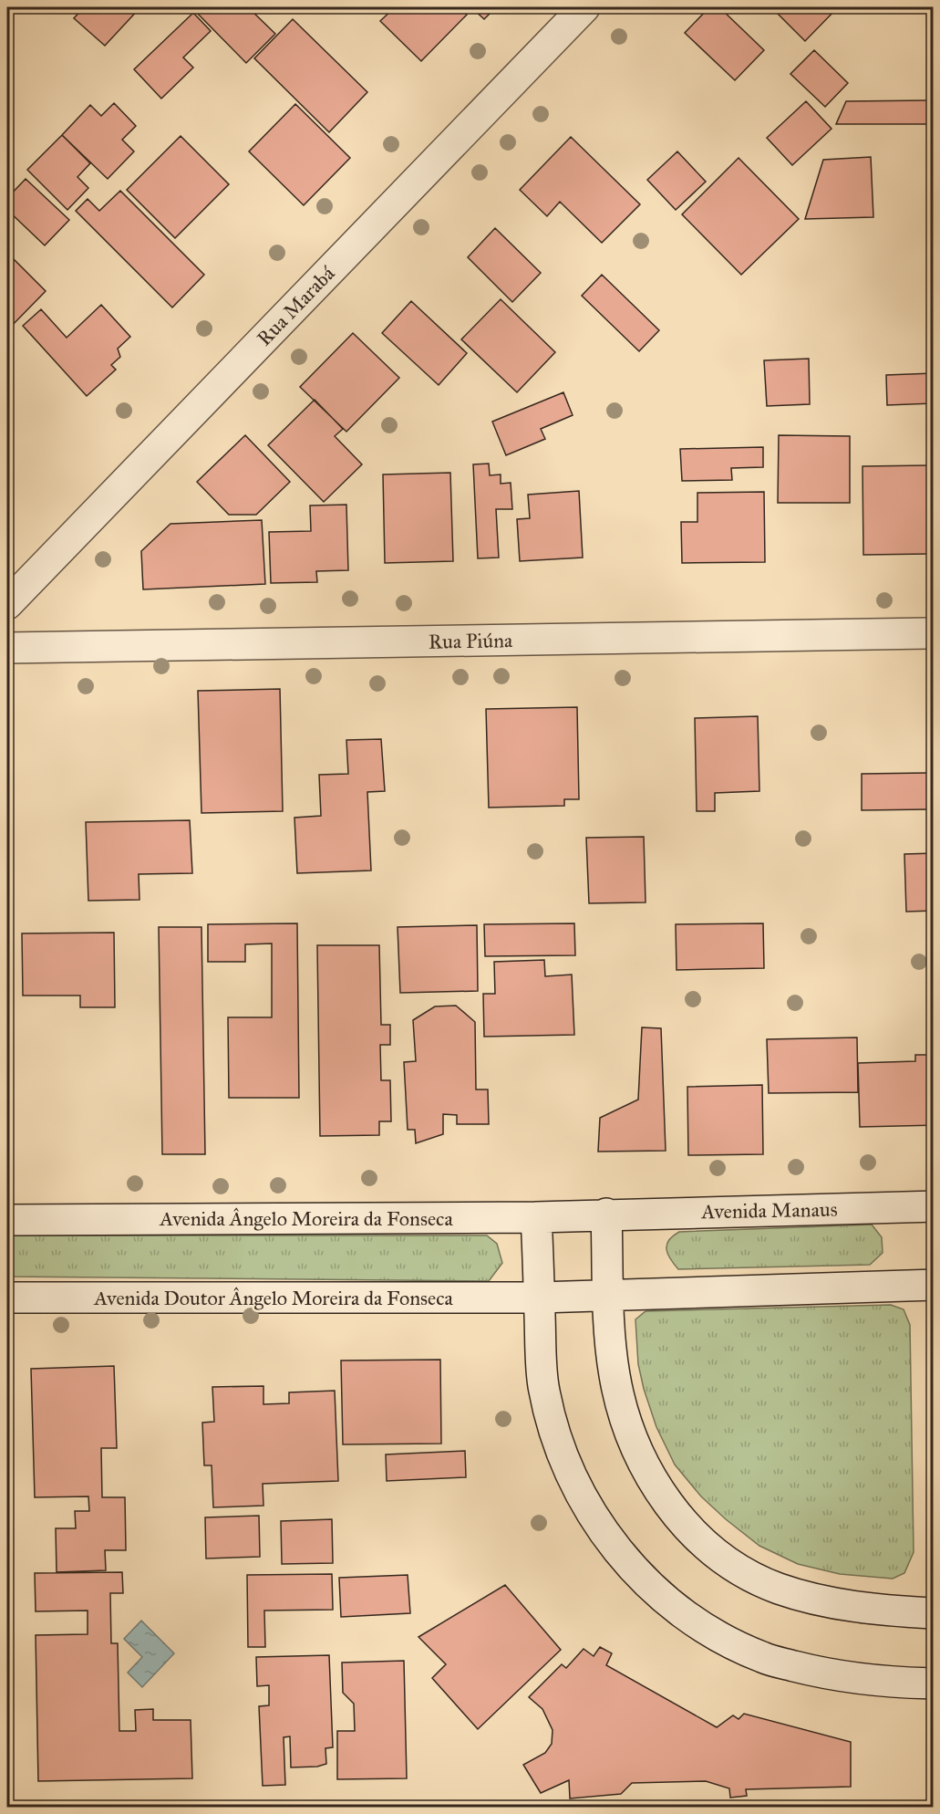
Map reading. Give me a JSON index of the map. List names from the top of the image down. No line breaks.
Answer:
{"streets":{"street":["Rua Marabá","Rua Piúna","Avenida Manaus","Avenida Ângelo Moreira da Fonseca","Avenida Doutor Ângelo Moreira da Fonseca"]},"crossings":[["Avenida Manaus","Avenida Ângelo Moreira da Fonseca"]]}
